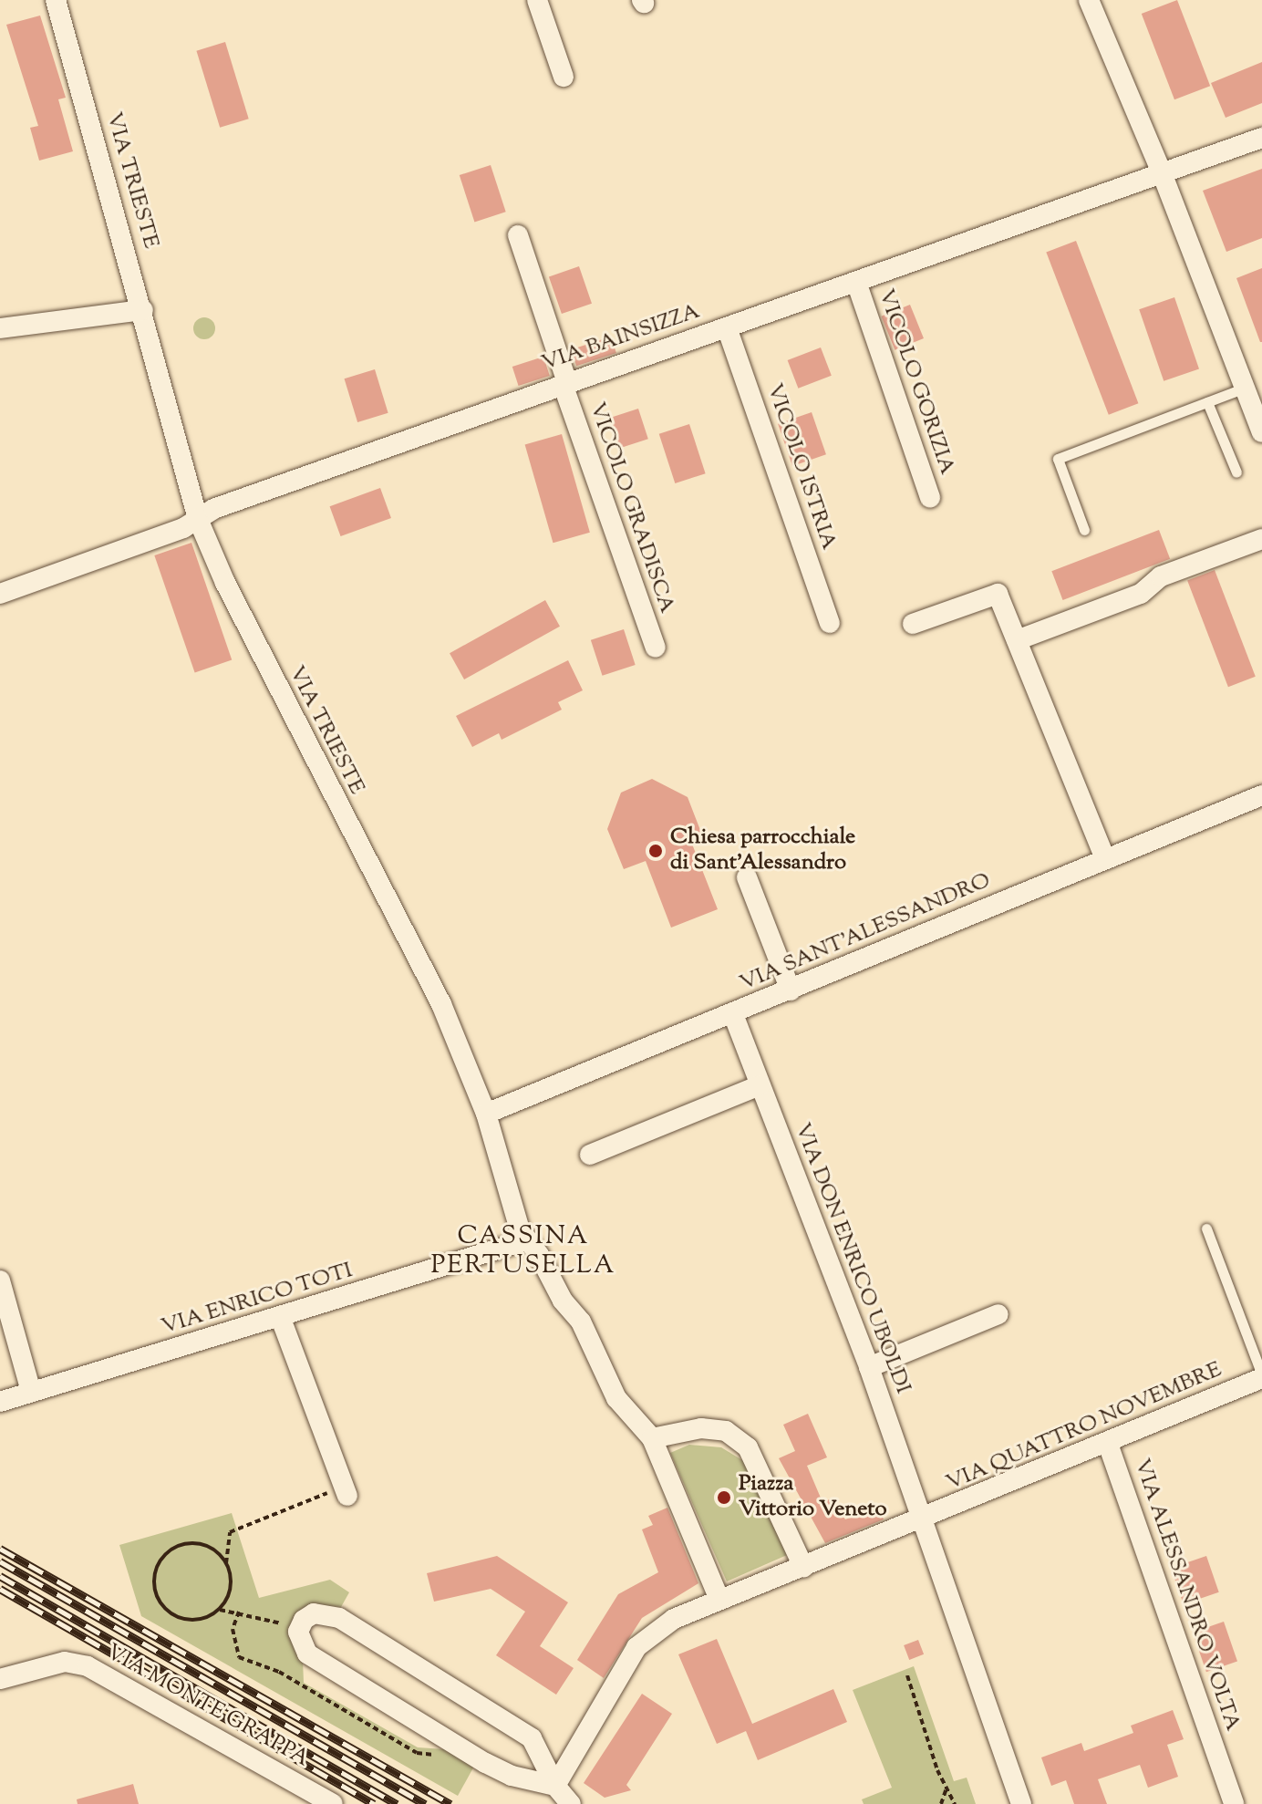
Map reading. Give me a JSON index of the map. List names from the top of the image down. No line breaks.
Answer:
{"streets":{"street":["VIA TRIESTE","VIA BAINSIZZA","VICOLO GORIZIA","VICOLO ISTRIA","VICOLO GRADISCA","VIA SANT'ALESSANDRO","VIA DON ENRICO UBOLDI","VIA ENRICO TOTI","VIA QUATTRO NOVEMBRE","VIA ALESSANDRO VOLTA","VIA MONTE GRAPPA"]},"crossings":[["VIA TRIESTE","VIA BAINSIZZA"],["VIA TRIESTE","VIA SANT'ALESSANDRO"],["VIA TRIESTE","VIA ENRICO TOTI"],["VIA BAINSIZZA","VICOLO GORIZIA"],["VIA BAINSIZZA","VICOLO ISTRIA"],["VIA BAINSIZZA","VICOLO GRADISCA"],["VIA SANT'ALESSANDRO","VIA DON ENRICO UBOLDI"],["VIA DON ENRICO UBOLDI","VIA QUATTRO NOVEMBRE"],["VIA QUATTRO NOVEMBRE","VIA ALESSANDRO VOLTA"]],"districts":["CASSINA PERTUSELLA"],"places":["Chiesa parrocchiale di Sant'Alessandro","Piazza Vittorio Veneto"]}
